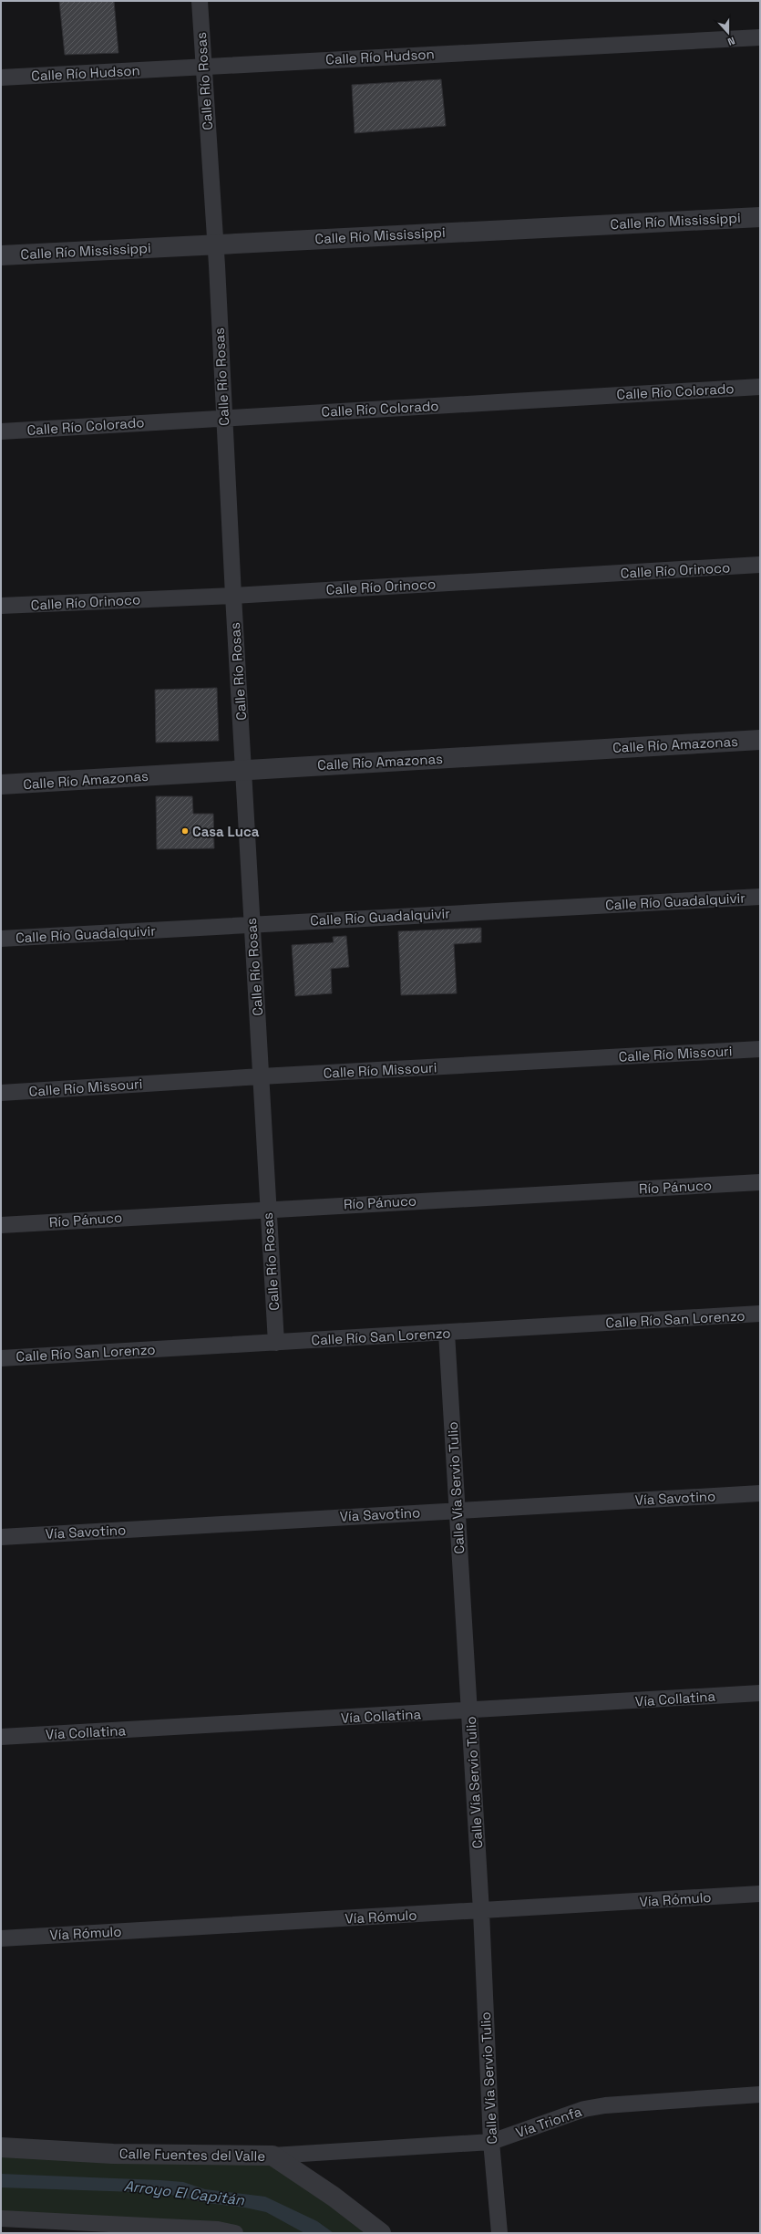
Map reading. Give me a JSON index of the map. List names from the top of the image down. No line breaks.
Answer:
{"streets":{"street":["Calle Río Hudson","Calle Río Rosas","Calle Río Mississippi","Calle Río Colorado","Calle Río Orinoco","Calle Río Amazonas","Calle Río Guadalquivir","Calle Río Missouri","Río Pánuco","Calle Río San Lorenzo","Calle Vía Servio Tulio","Vía Savotino","Vía Collatina","Vía Rómulo","Vía Trionfa","Calle Fuentes del Valle"]},"crossings":[["Calle Río Hudson","Calle Río Rosas"],["Calle Río Rosas","Calle Río Mississippi"],["Calle Río Rosas","Calle Río Colorado"],["Calle Río Rosas","Calle Río Orinoco"],["Calle Río Rosas","Calle Río Amazonas"],["Calle Río Rosas","Calle Río Guadalquivir"],["Calle Río Rosas","Calle Río Missouri"],["Calle Río Rosas","Río Pánuco"],["Calle Río Rosas","Calle Río San Lorenzo"],["Calle Río San Lorenzo","Calle Vía Servio Tulio"],["Calle Vía Servio Tulio","Vía Savotino"],["Calle Vía Servio Tulio","Vía Collatina"],["Calle Vía Servio Tulio","Vía Rómulo"],["Calle Vía Servio Tulio","Vía Trionfa"],["Vía Trionfa","Calle Fuentes del Valle"]],"water":["Arroyo El Capitán"],"places":["Casa Luca"],"north":"bottom"}
